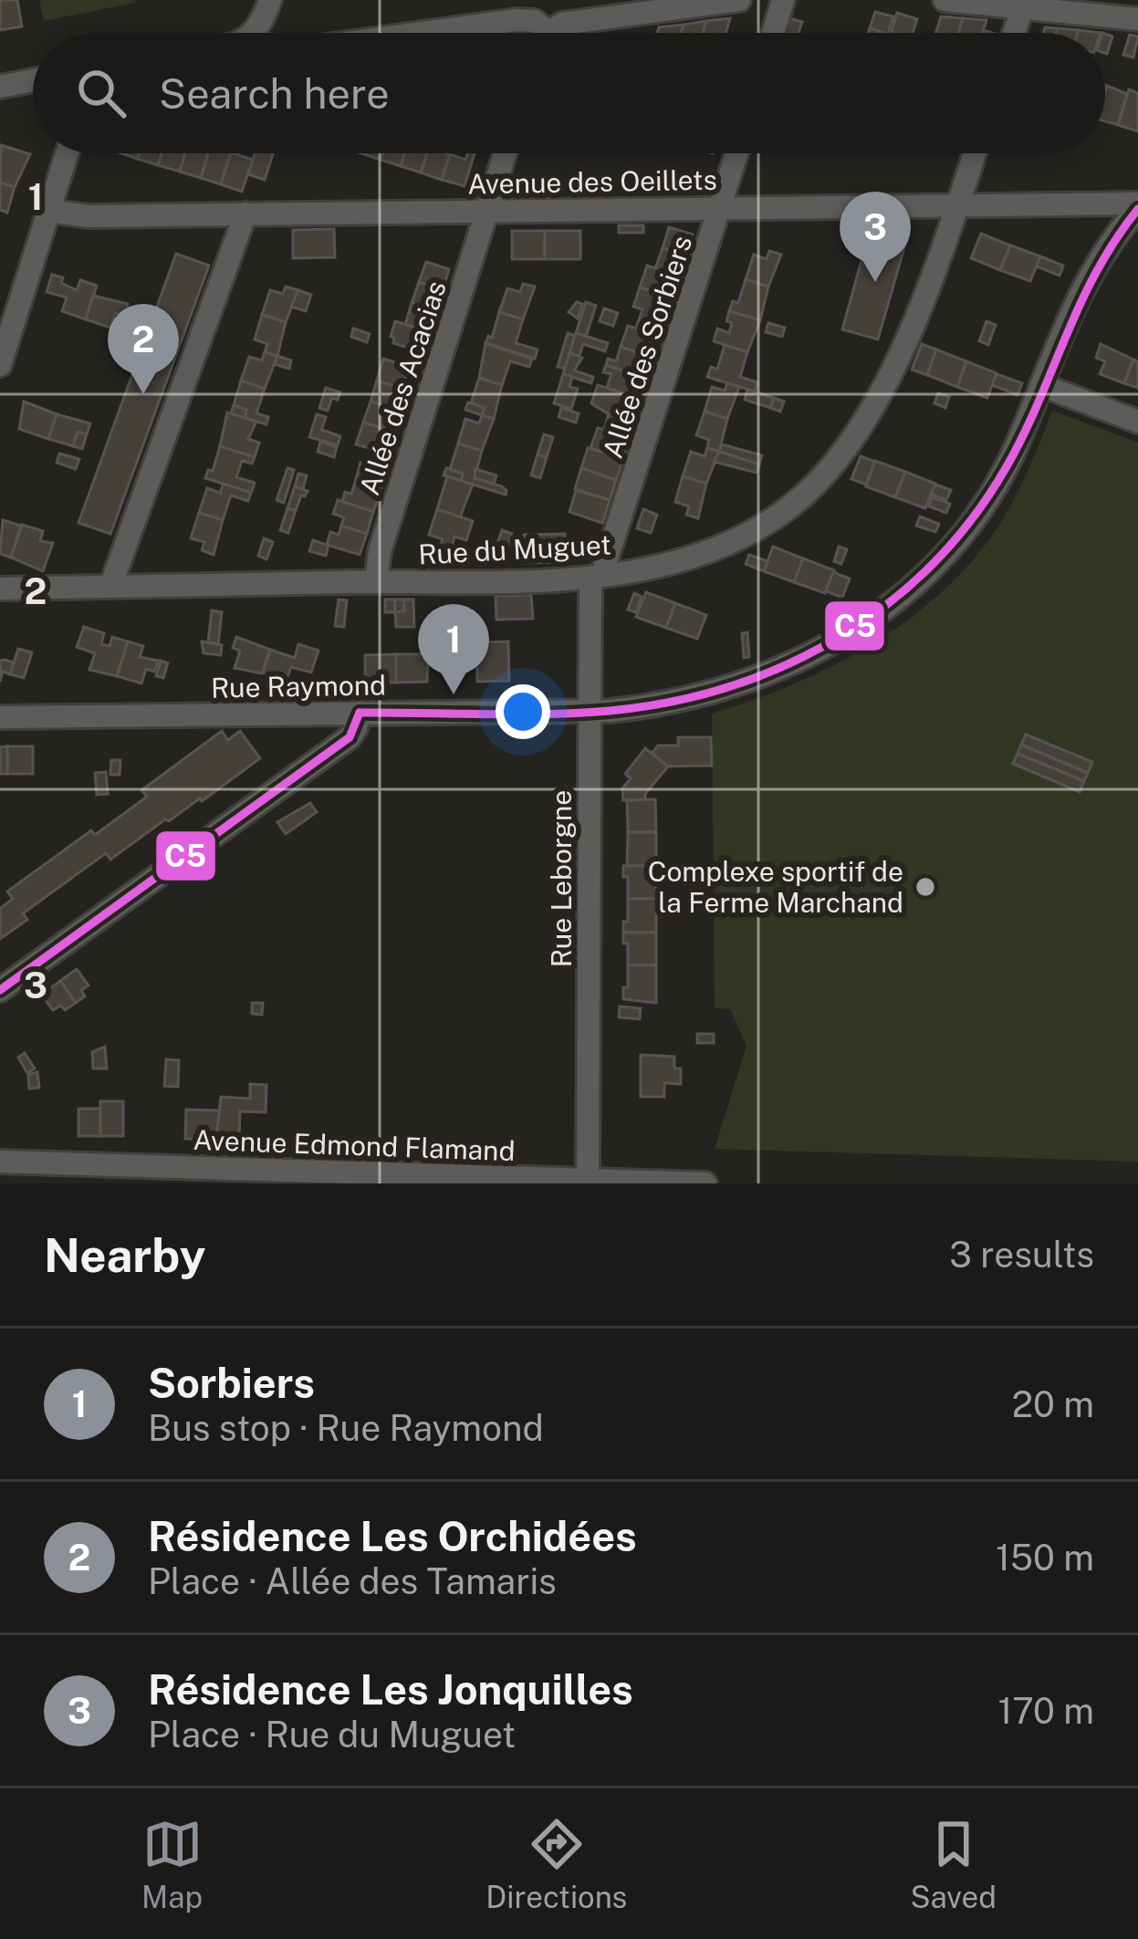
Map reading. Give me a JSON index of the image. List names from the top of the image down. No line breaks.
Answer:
{"streets":{"street":["Avenue des Oeillets","Allée des Sorbiers","Allée des Acacias","Rue du Muguet","Rue Raymond","Rue Leborgne","Avenue Edmond Flamand"]},"crossings":[["Avenue des Oeillets","Allée des Sorbiers"],["Avenue des Oeillets","Allée des Acacias"],["Avenue des Oeillets","Rue du Muguet"],["Avenue des Oeillets","Rue Raymond"],["Allée des Sorbiers","Rue du Muguet"],["Allée des Sorbiers","Rue Leborgne"],["Allée des Acacias","Rue du Muguet"],["Rue du Muguet","Rue Leborgne"],["Rue Raymond","Rue Leborgne"],["Rue Leborgne","Avenue Edmond Flamand"]],"places":["Complexe sportif de la Ferme Marchand"],"lines":["transit line C5"],"page":{"search":"Search here","pins":["3","2","1"],"heading":["Nearby","3 results"],"list":[{"mark":"1","name":"Sorbiers","note":"Bus stop · Rue Raymond","value":"20 m"},{"mark":"2","name":"Résidence Les Orchidées","note":"Place · Allée des Tamaris","value":"150 m"},{"mark":"3","name":"Résidence Les Jonquilles","note":"Place · Rue du Muguet","value":"170 m"}],"nav":["Map","Directions","Saved"]},"grid":{"rows":["1","2","3"]}}
